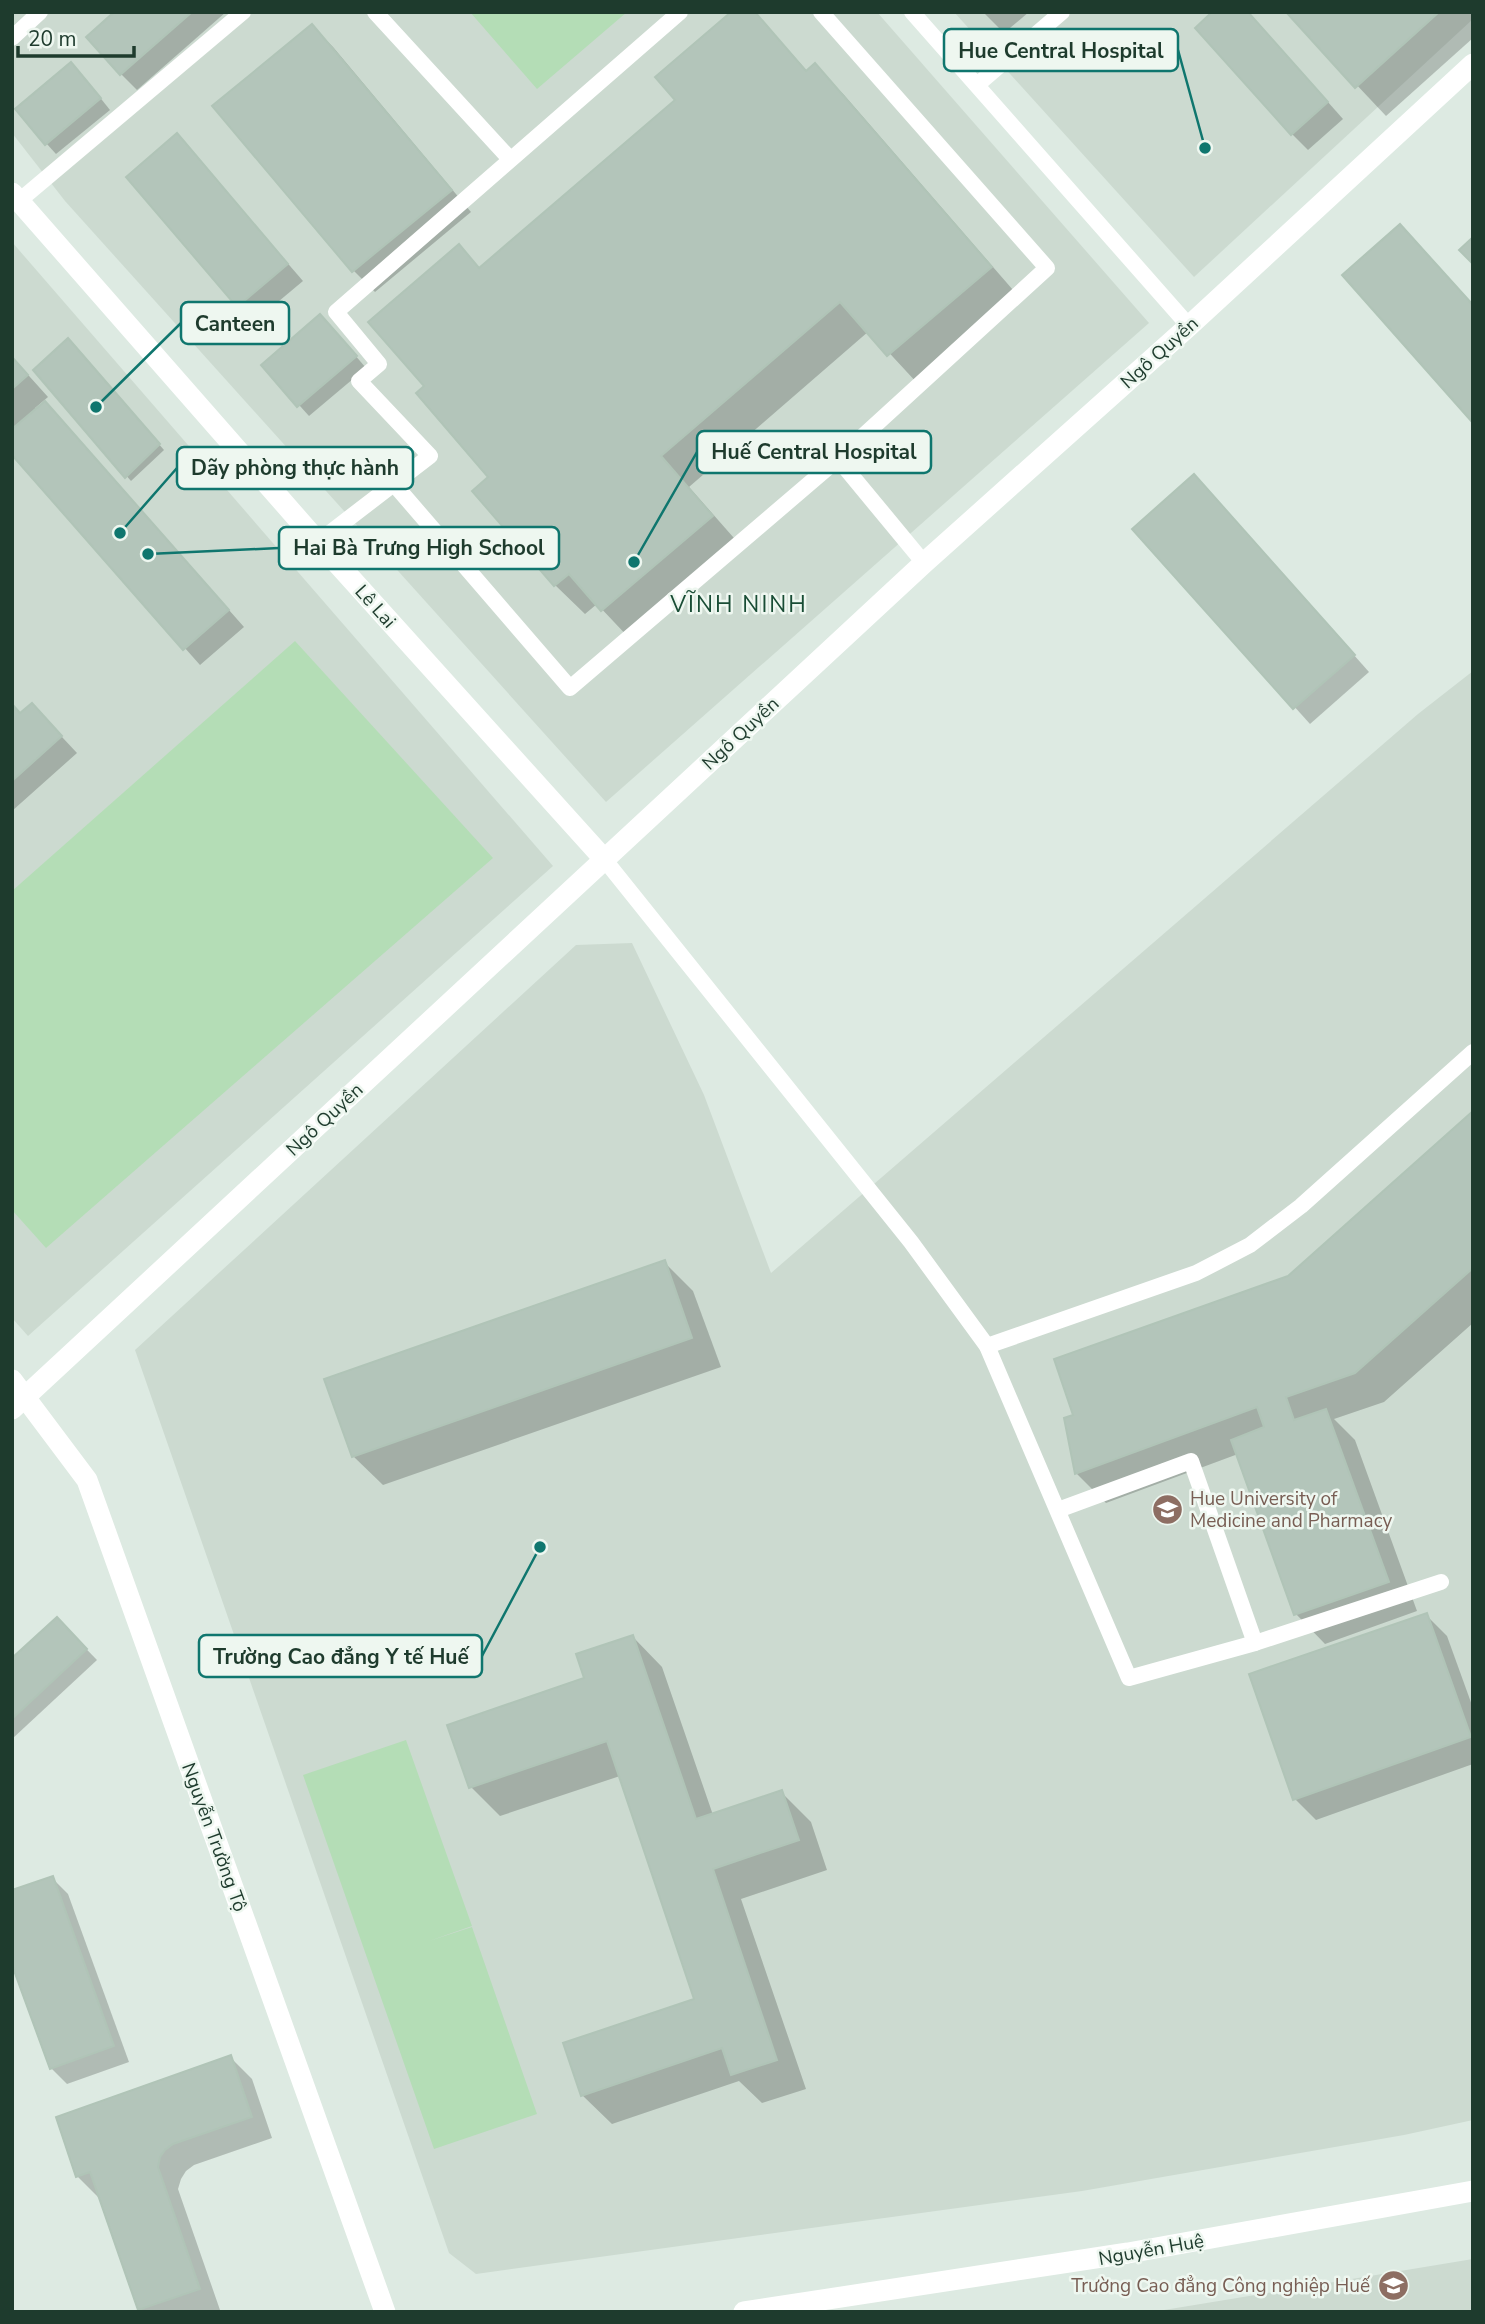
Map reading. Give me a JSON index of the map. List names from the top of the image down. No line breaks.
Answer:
{"streets":{"street":["Ngô Quyền","Lê Lai","Nguyễn Trường Tộ","Nguyễn Huệ"]},"crossings":[["Ngô Quyền","Lê Lai"],["Ngô Quyền","Nguyễn Trường Tộ"]],"districts":["VĨNH NINH"],"places":{"other":["Hue Central Hospital","Canteen","Dãy phòng thực hành","Hai Bà Trưng High School","Huế Central Hospital","Trường Cao đẳng Y tế Huế"],"school or university":["Hue University of Medicine and Pharmacy","Trường Cao đẳng Công nghiệp Huế"]},"scale_bar":"20 m"}
